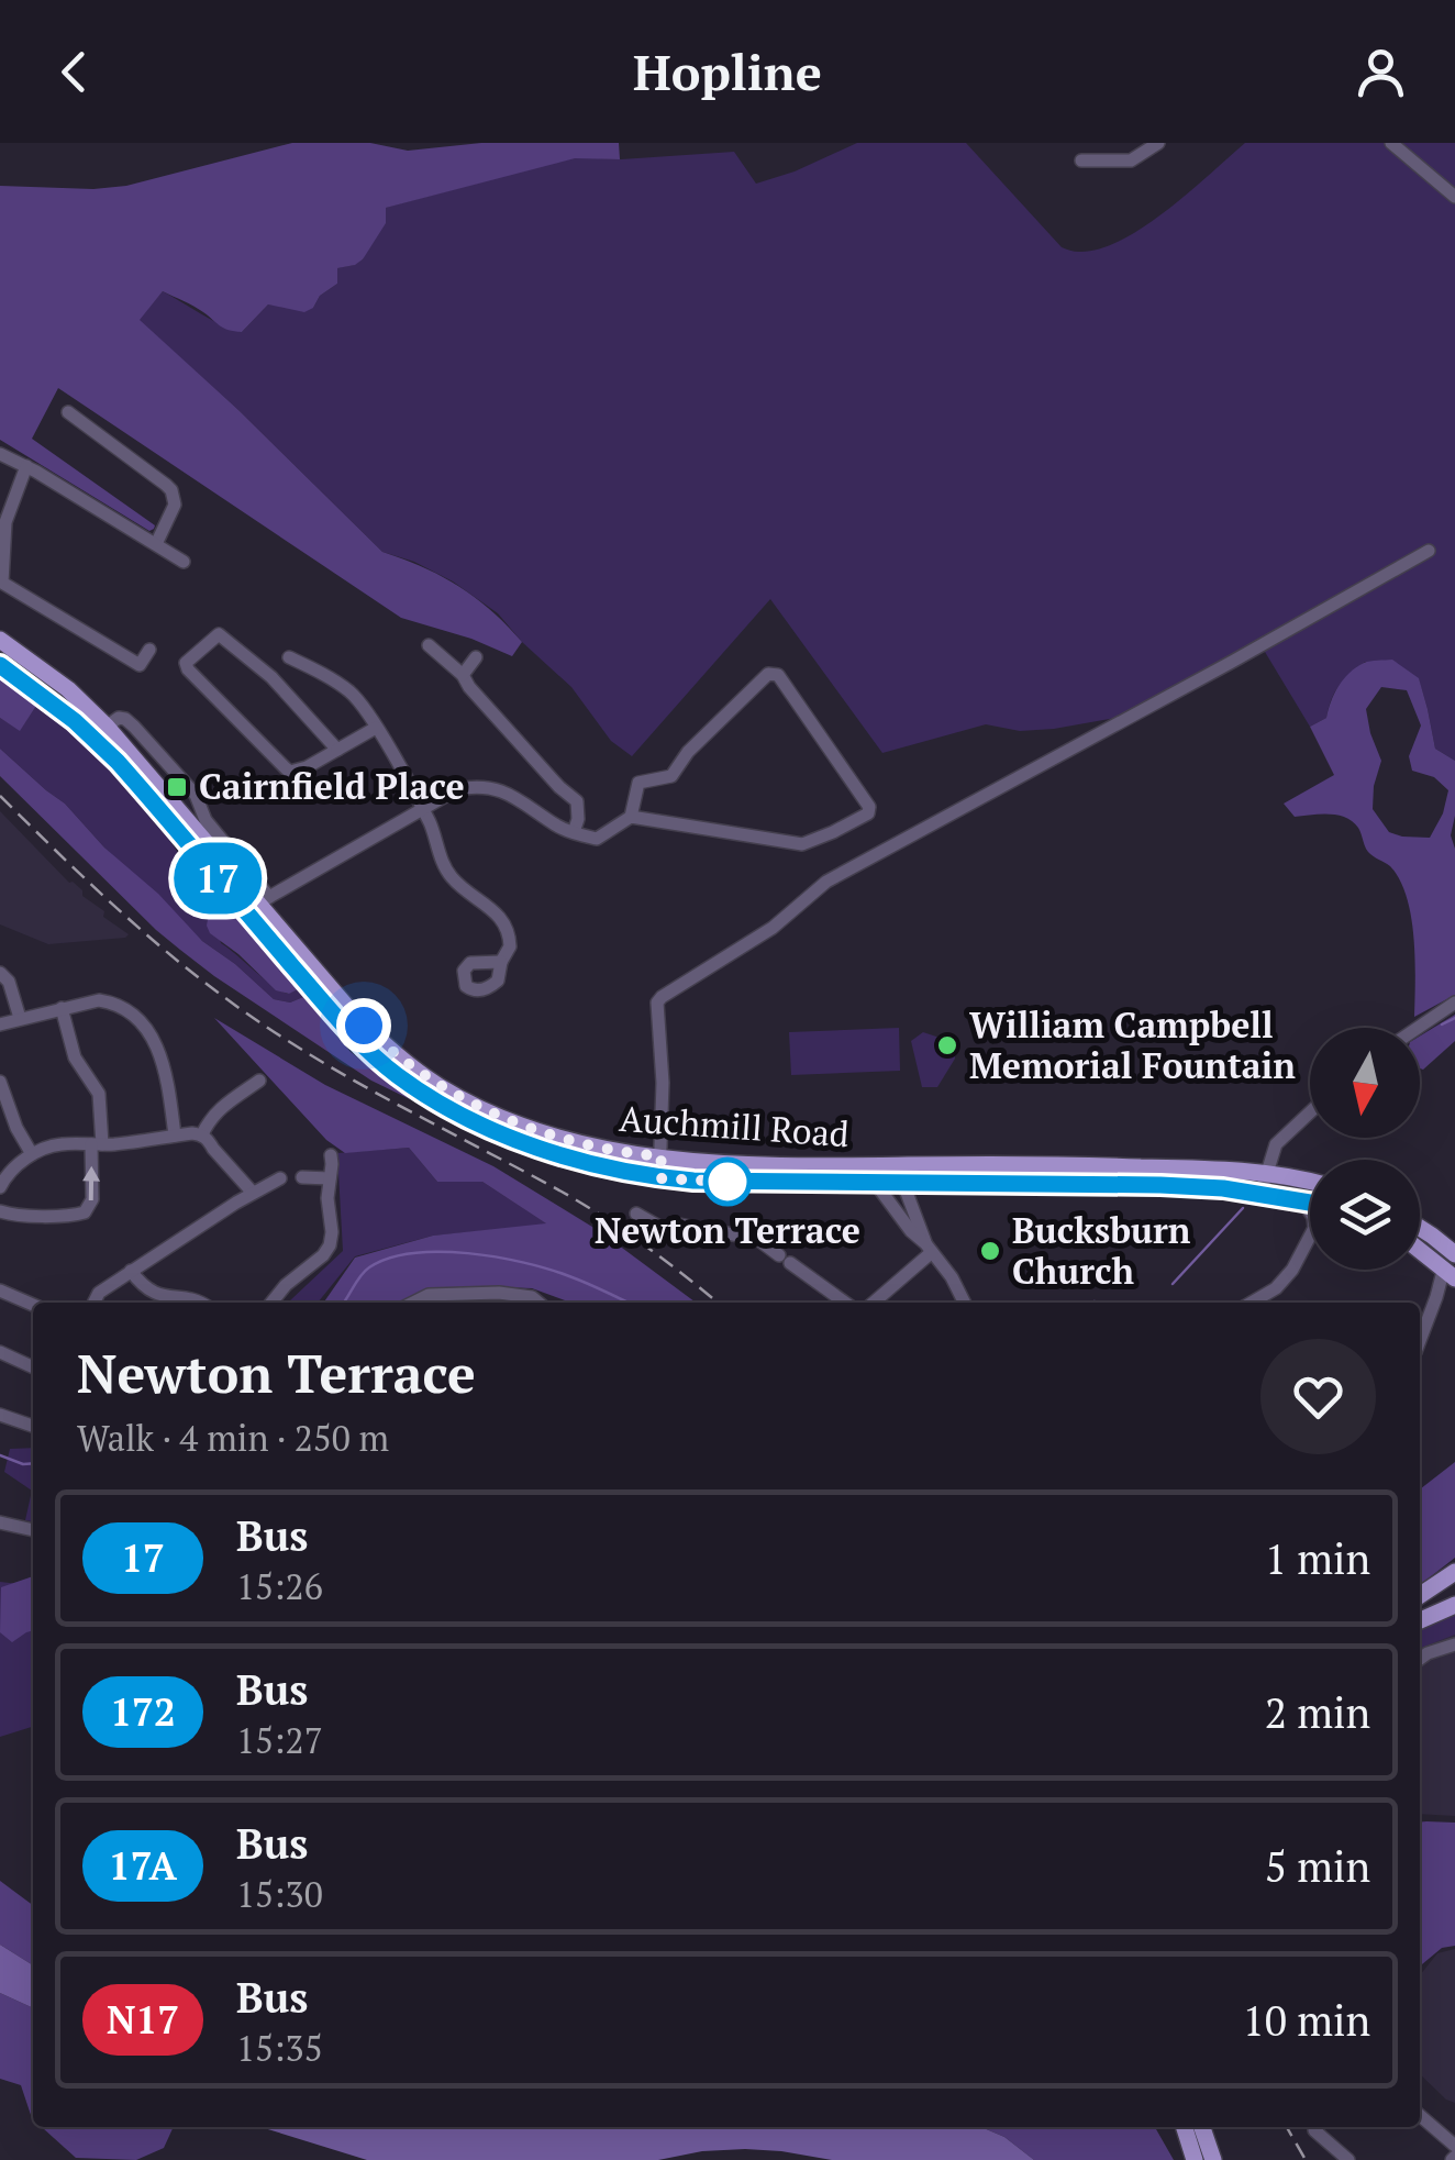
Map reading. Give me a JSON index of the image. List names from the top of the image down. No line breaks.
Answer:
{"streets":{"main road":["Auchmill Road"]},"places":{"transit":["Cairnfield Place"],"other":["William Campbell Memorial Fountain","Newton Terrace","Bucksburn Church"]},"lines":["bus line 17"],"north":"bottom","page":{"header":"Hopline","on_map":"17","heading":["Newton Terrace","Walk · 4 min · 250 m"],"list":[{"mark":"17","name":"Bus","note":"15:26","value":"1 min"},{"mark":"172","name":"Bus","note":"15:27","value":"2 min"},{"mark":"17A","name":"Bus","note":"15:30","value":"5 min"},{"mark":"N17","name":"Bus","note":"15:35","value":"10 min"}]}}
